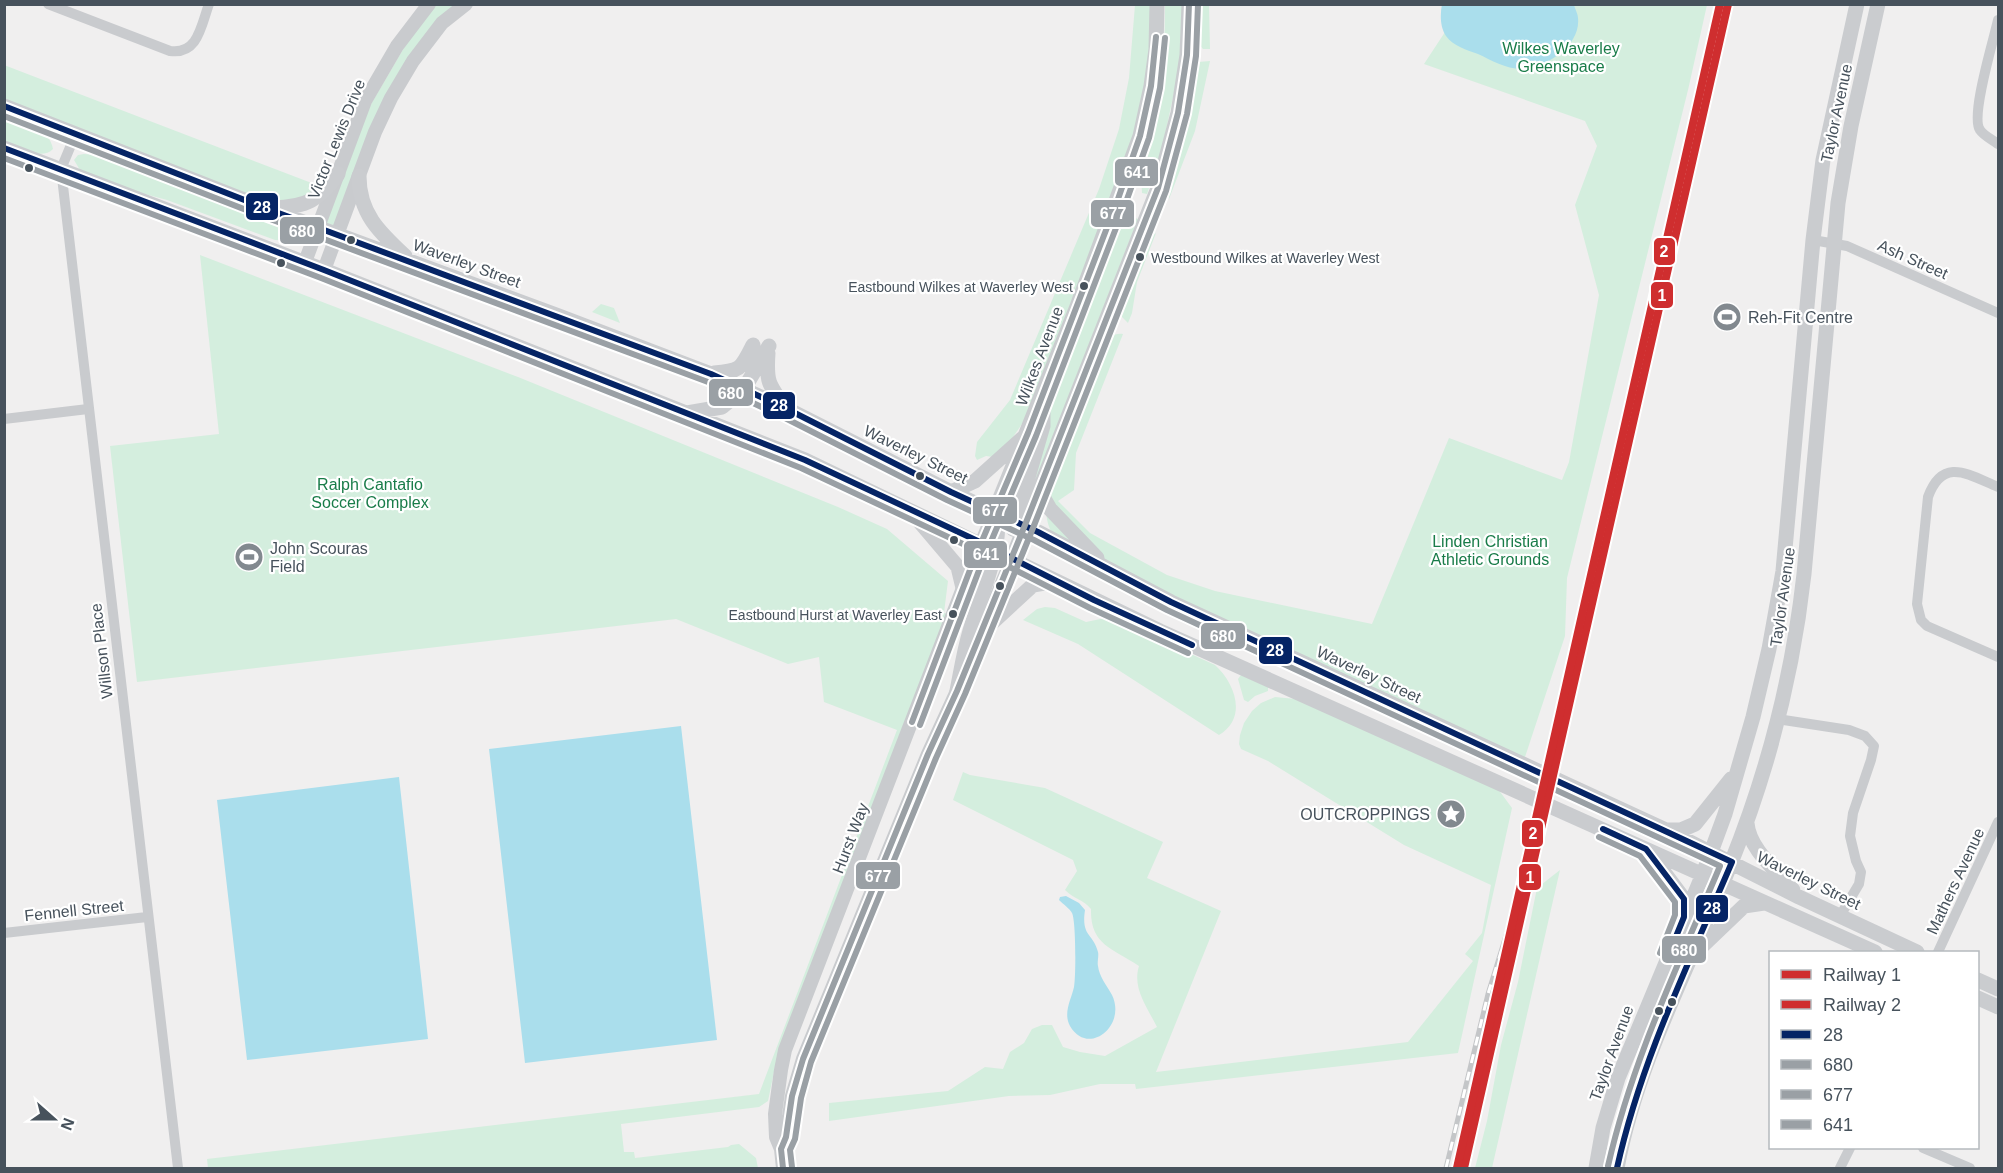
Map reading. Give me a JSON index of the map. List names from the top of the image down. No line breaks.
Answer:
{"streets":{"main road":["Taylor Avenue","Waverley Street","Wilkes Avenue"],"street":["Victor Lewis Drive","Ash Street","Willson Place","Hurst Way","Mathers Avenue","Fennell Street"]},"crossings":[["Taylor Avenue","Ash Street"],["Taylor Avenue","Waverley Street"],["Victor Lewis Drive","Waverley Street"],["Waverley Street","Wilkes Avenue"],["Waverley Street","Willson Place"],["Wilkes Avenue","Hurst Way"],["Willson Place","Fennell Street"]],"parks":["Wilkes Waverley Greenspace","Ralph Cantafio Soccer Complex","Linden Christian Athletic Grounds"],"places":{"other":["Westbound Wilkes at Waverley West","Eastbound Wilkes at Waverley West","Eastbound Hurst at Waverley East"],"sports":["Reh-Fit Centre","John Scouras Field"],"place":["OUTCROPPINGS"]},"lines":["rail line 1","rail line 2","transit line 677","transit line 641","transit line 28","transit line 680"],"legend":["Railway 1","Railway 2","28","680","677","641"],"north":"right"}
